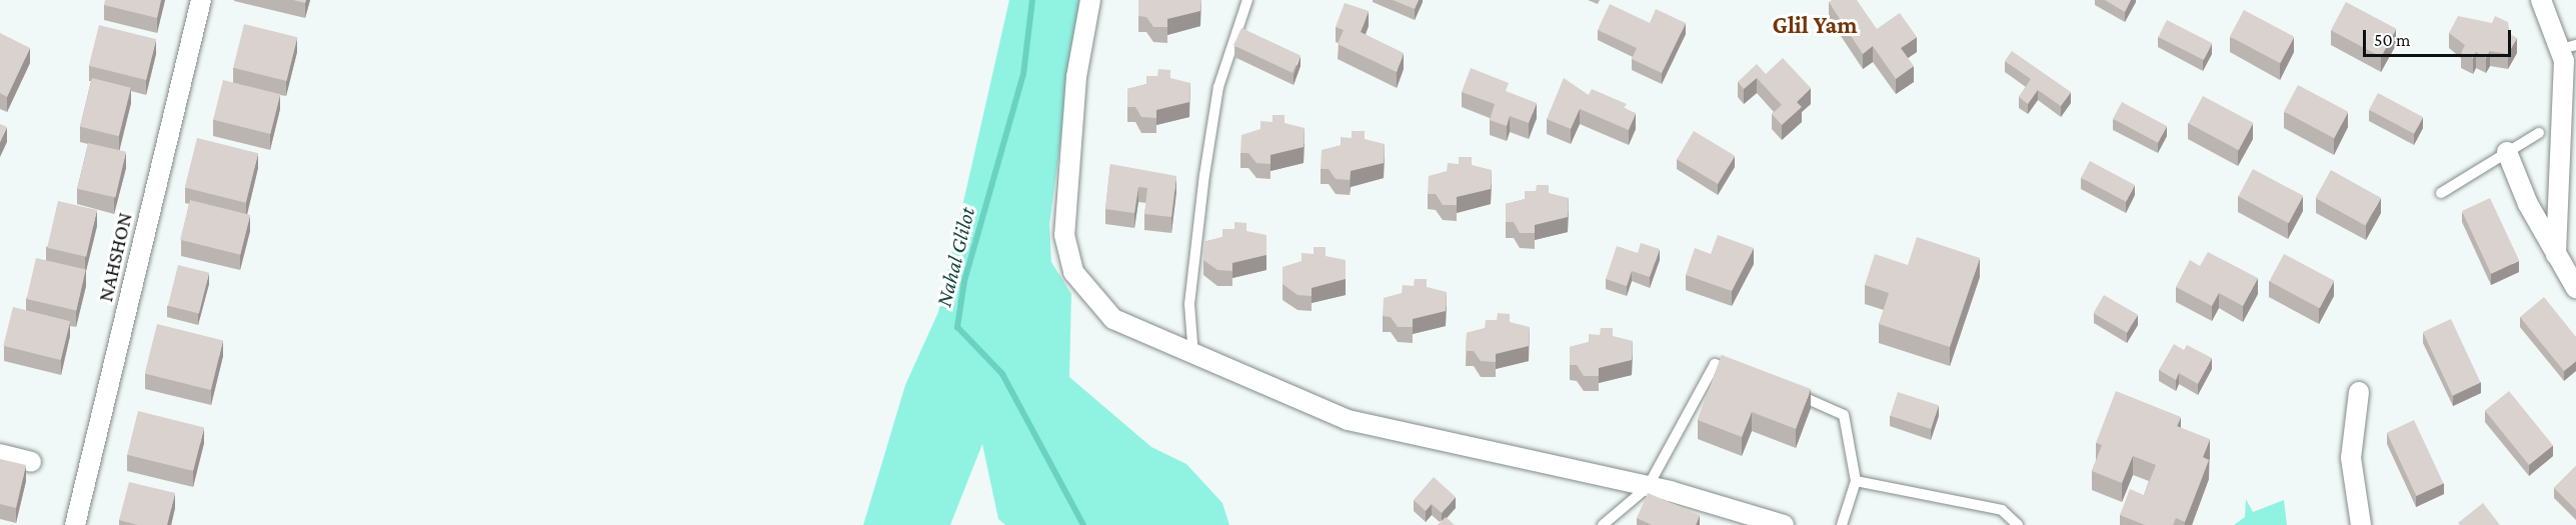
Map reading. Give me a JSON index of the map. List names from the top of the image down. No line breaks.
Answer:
{"streets":{"street":["NAHSHON"]},"districts":["Glil Yam"],"water":["Nahal Glilot"],"scale_bar":"50 m"}
